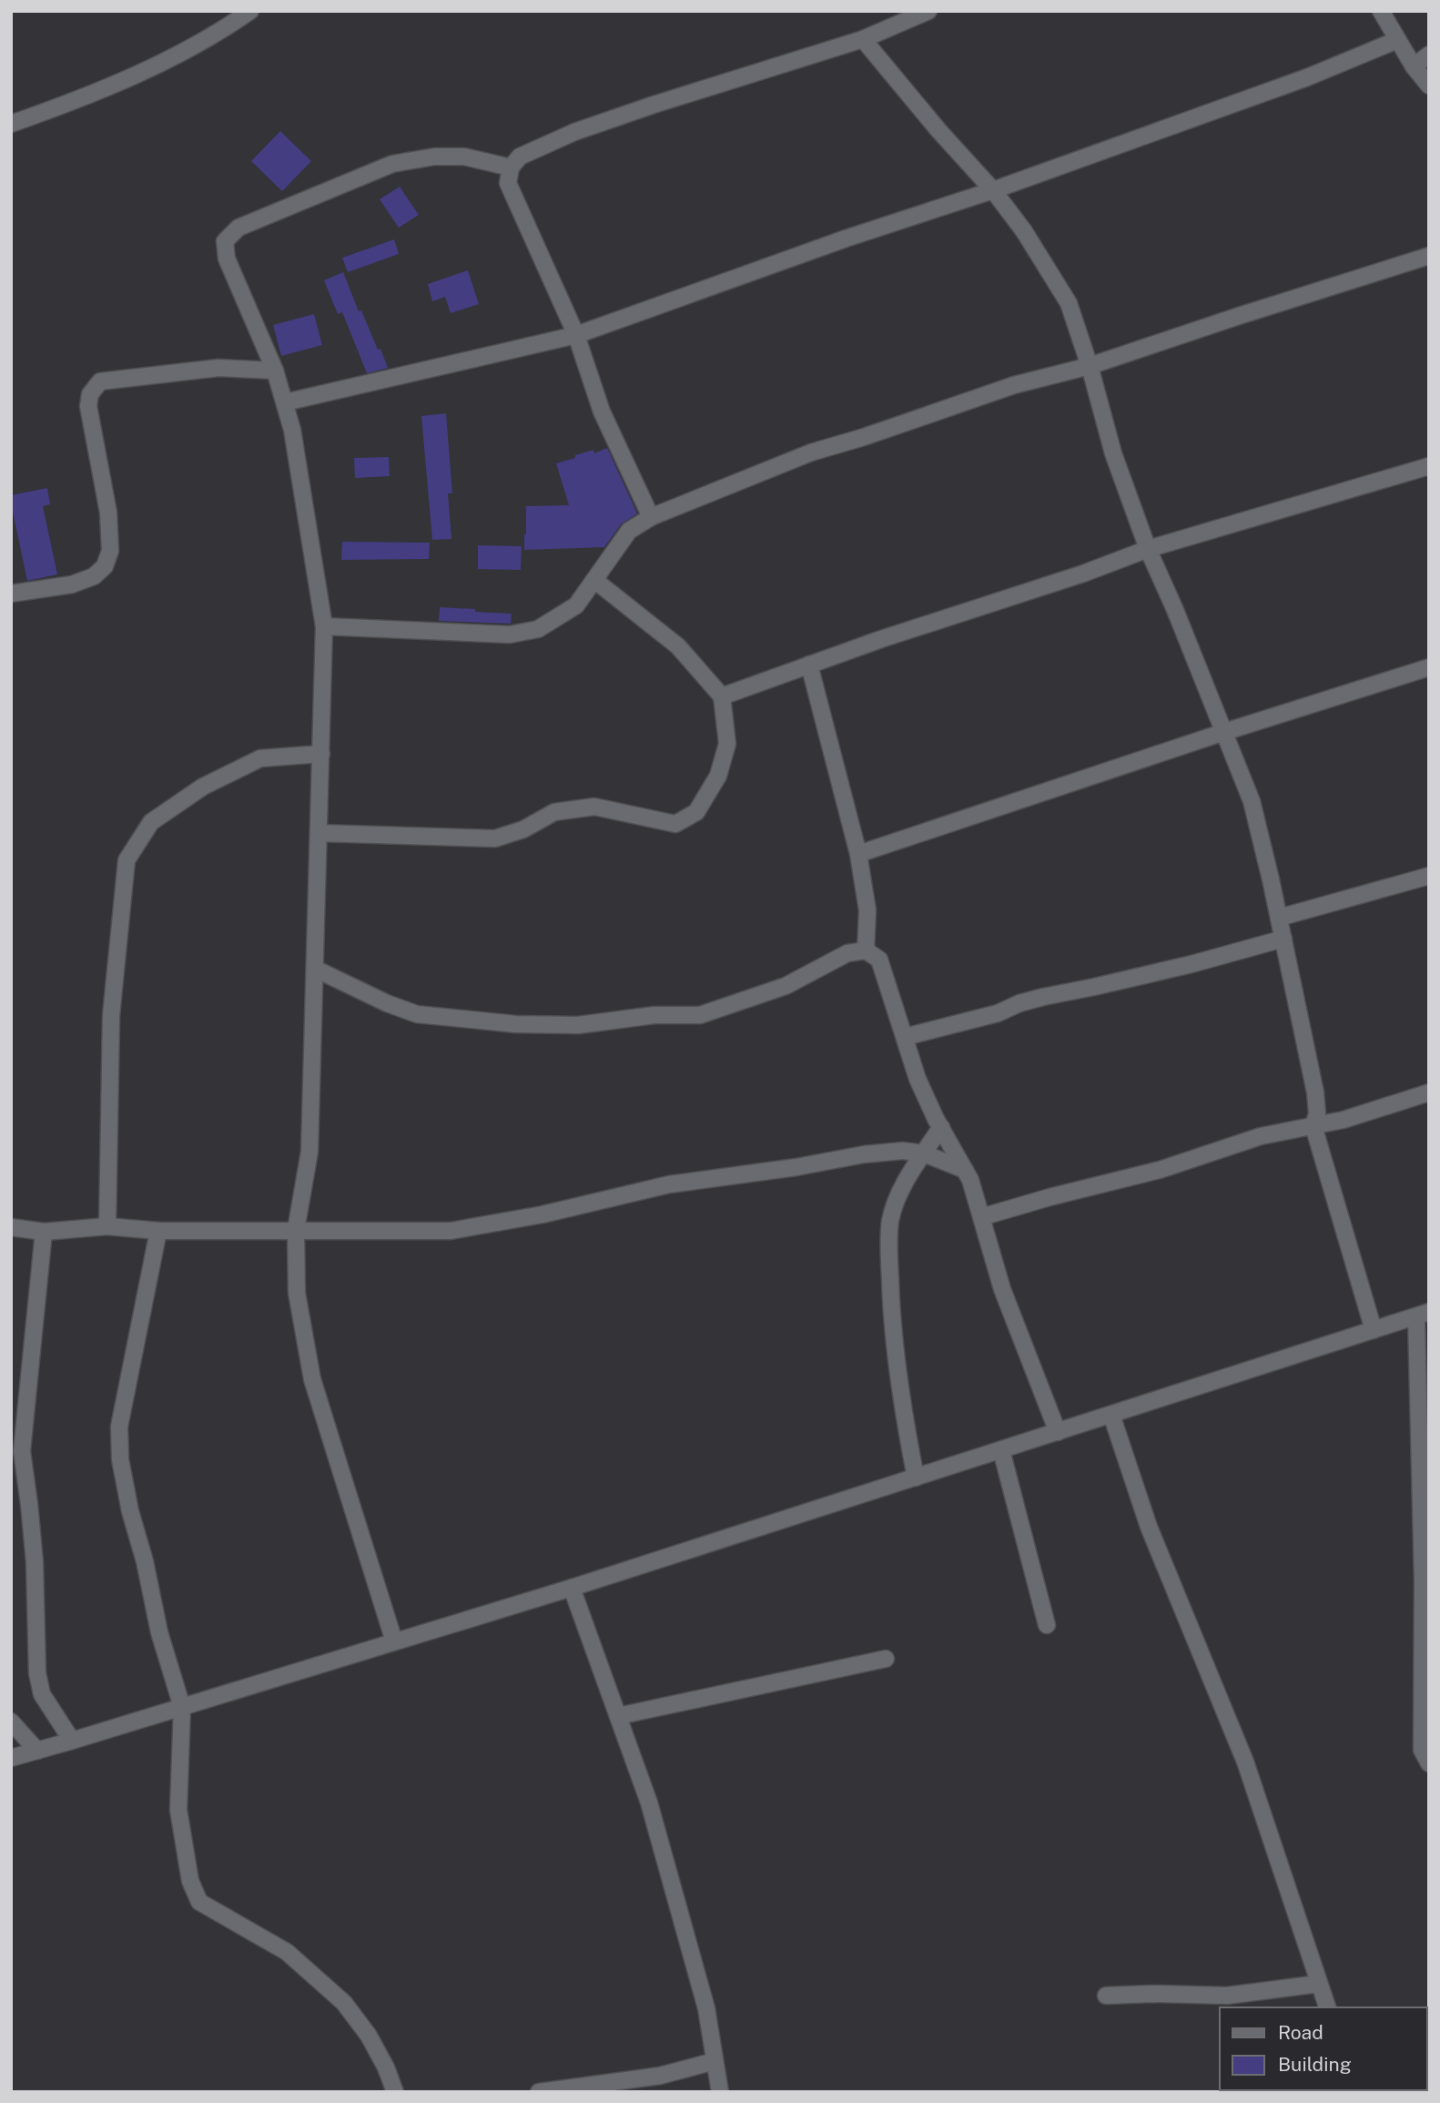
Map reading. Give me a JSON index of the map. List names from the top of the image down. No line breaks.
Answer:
{"legend":["Road","Building"]}
